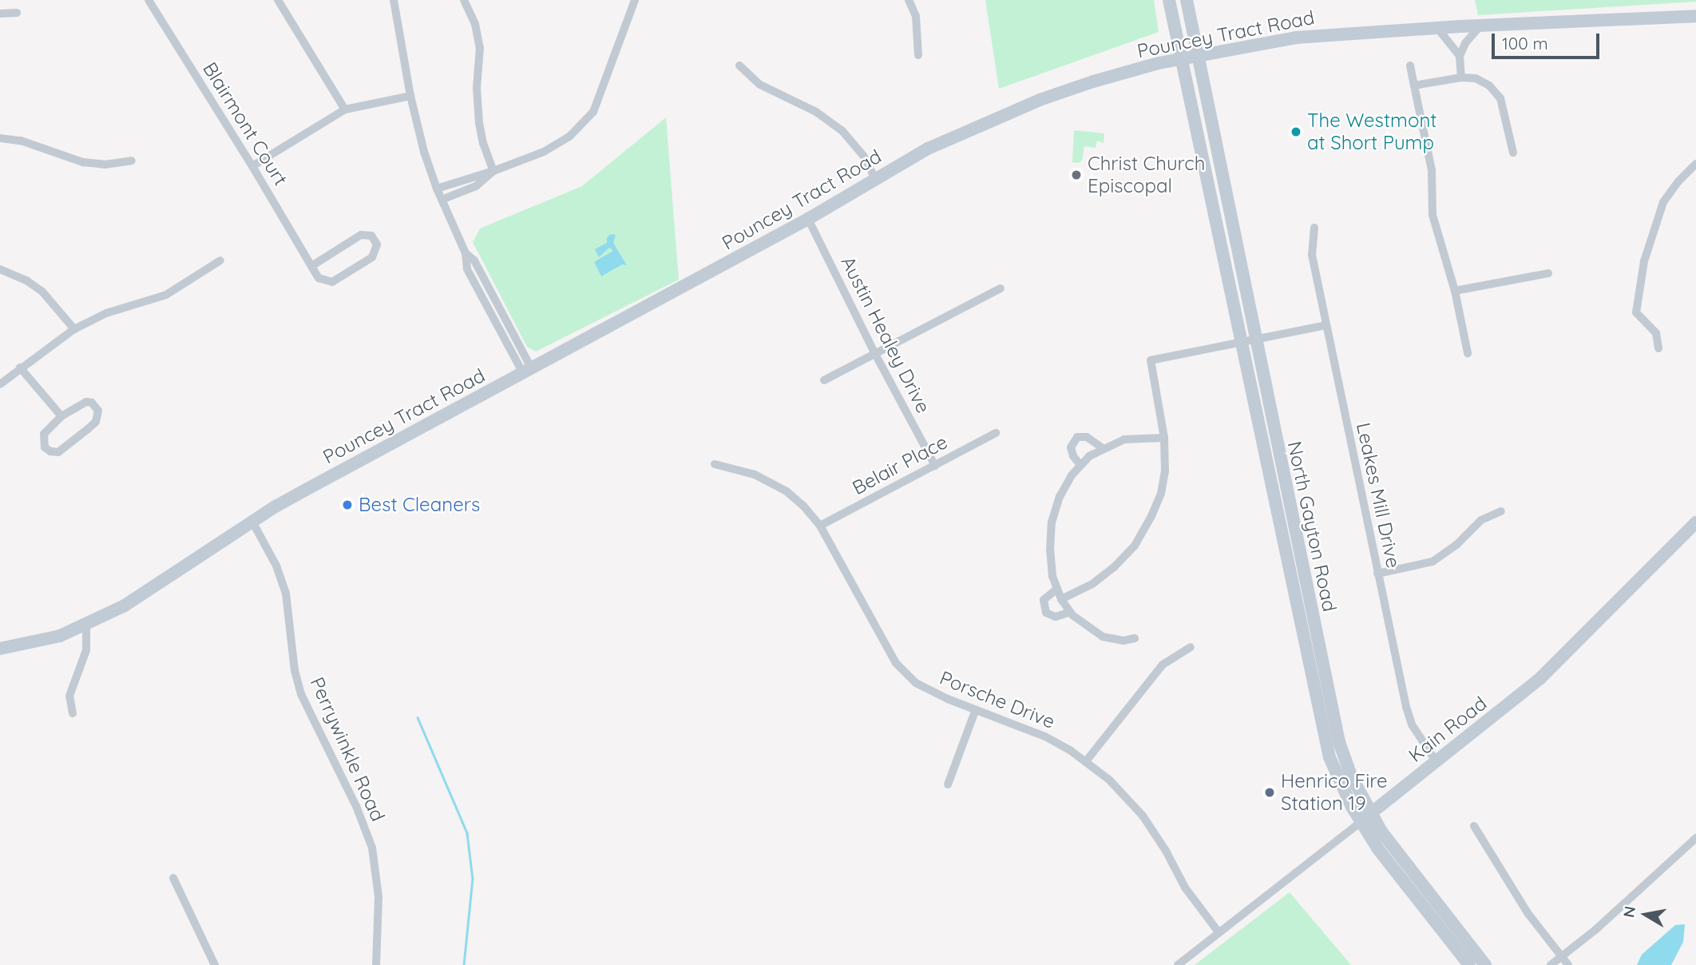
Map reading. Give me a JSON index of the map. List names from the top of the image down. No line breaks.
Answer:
{"streets":{"main road":["Pouncey Tract Road","North Gayton Road","Kain Road"],"street":["Blairmont Court","Austin Healey Drive","Belair Place","Leakes Mill Drive","Porsche Drive","Perrywinkle Road"]},"crossings":[["Pouncey Tract Road","Austin Healey Drive"],["Pouncey Tract Road","North Gayton Road"],["Pouncey Tract Road","Perrywinkle Road"],["Austin Healey Drive","Belair Place"],["Belair Place","Porsche Drive"],["Leakes Mill Drive","Kain Road"],["North Gayton Road","Kain Road"],["Porsche Drive","Kain Road"]],"places":["The Westmont at Short Pump","Christ Church Episcopal","Best Cleaners","Henrico Fire Station 19"],"scale_bar":"100 m","north":"left"}
